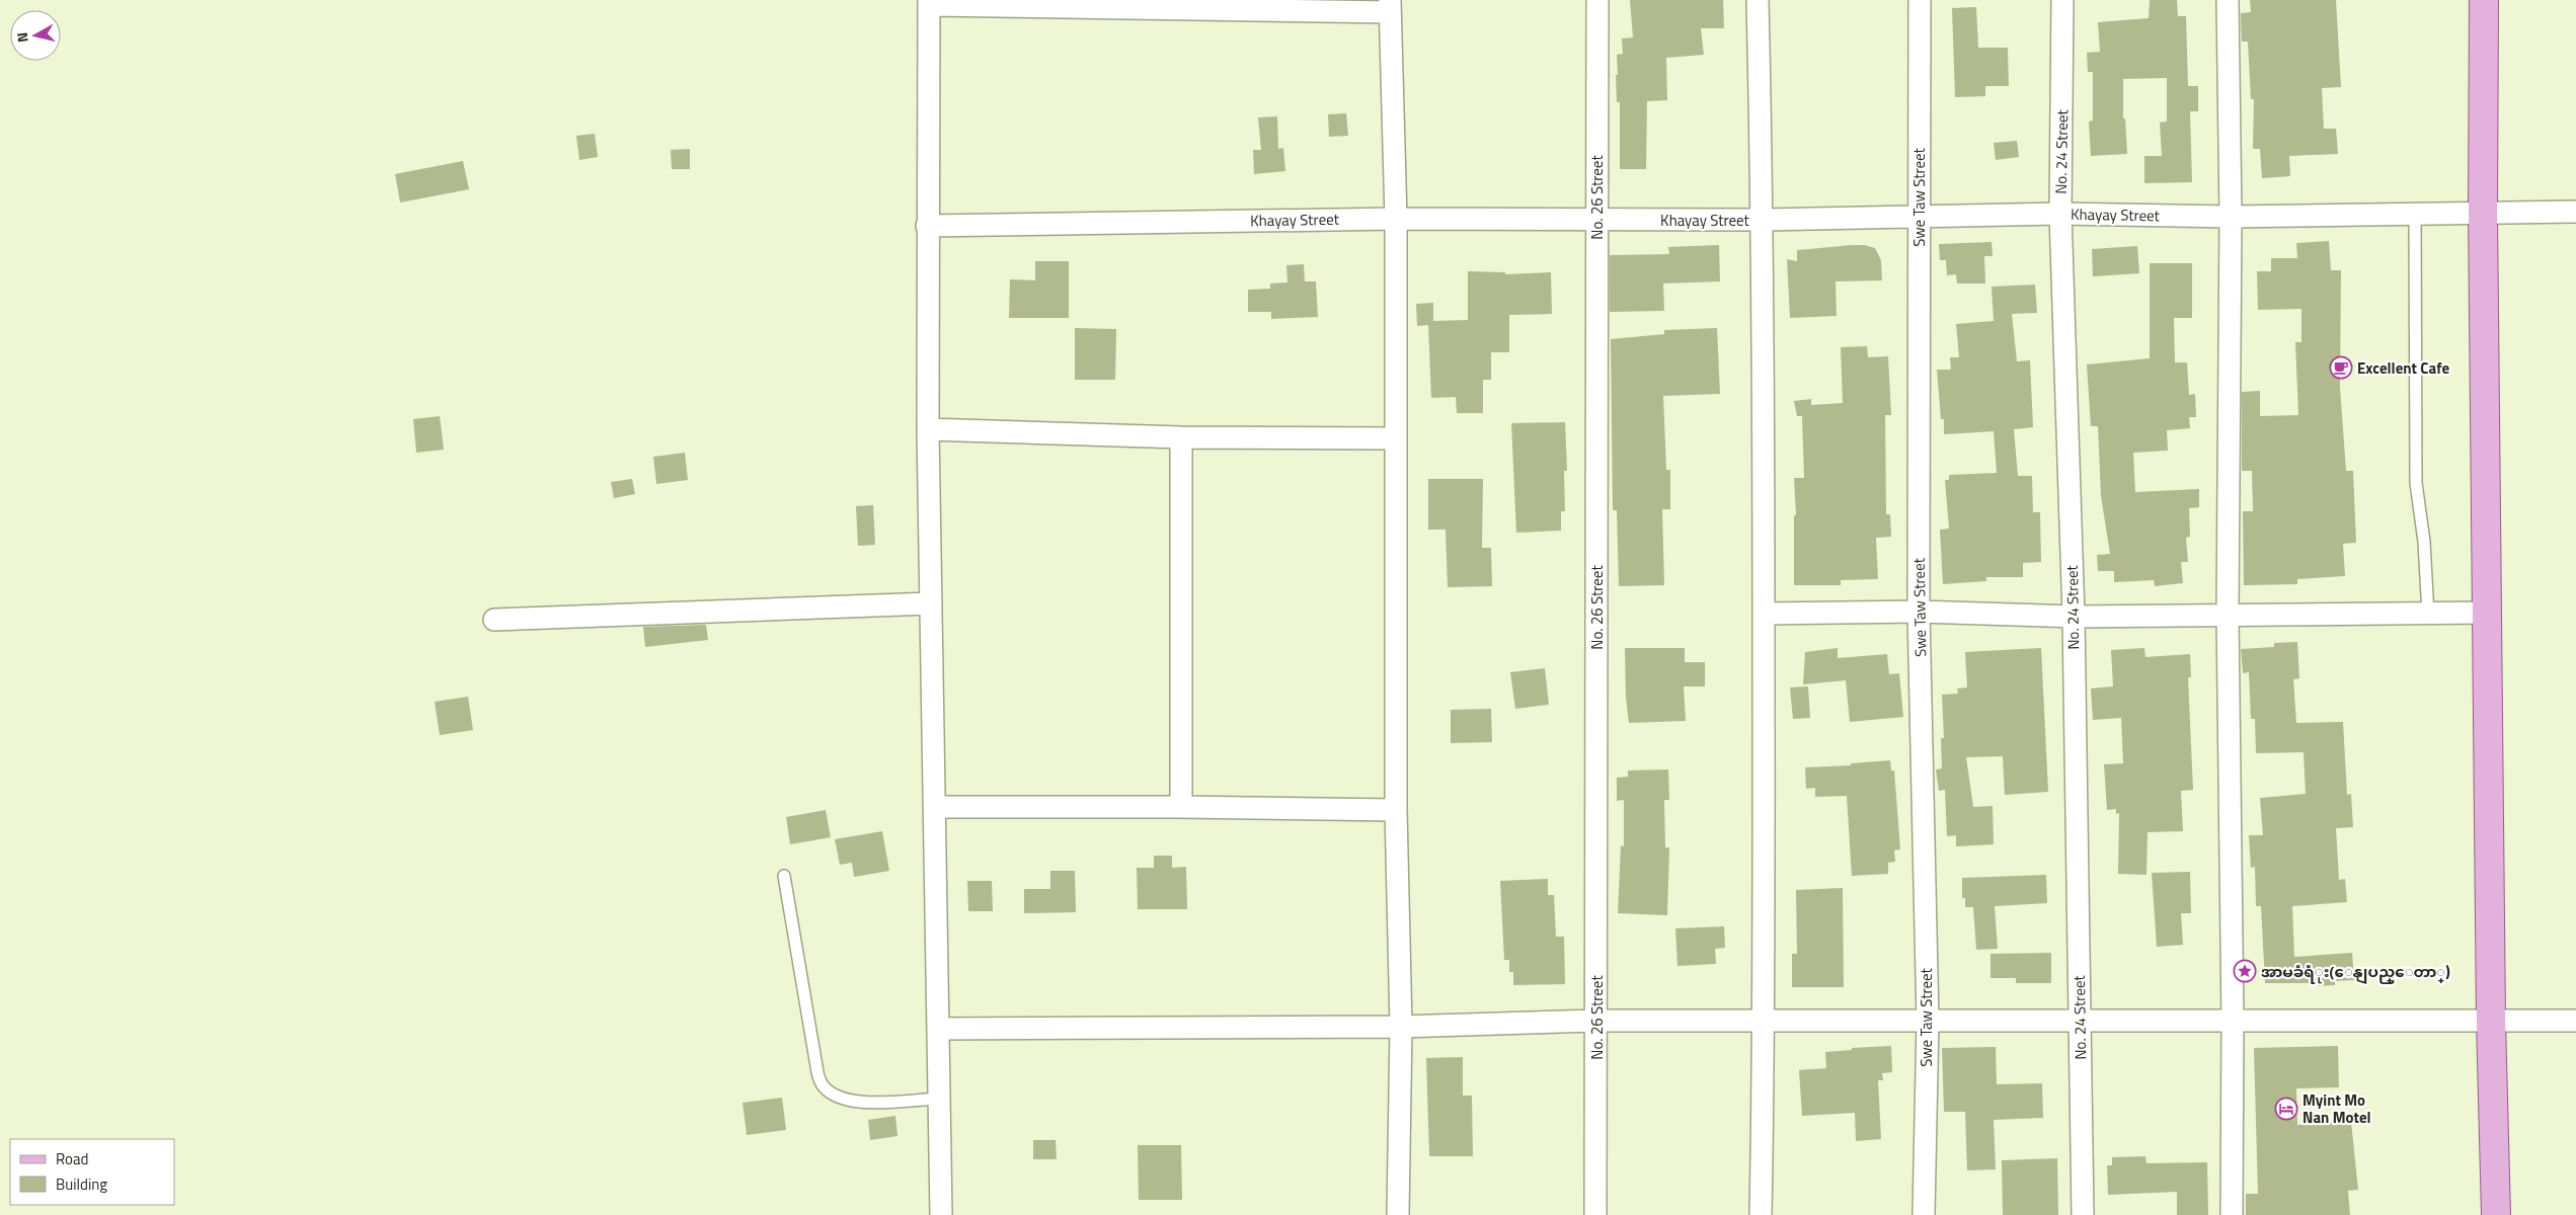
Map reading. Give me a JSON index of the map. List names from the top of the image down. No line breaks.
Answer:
{"streets":{"street":["No. 24 Street","No. 26 Street","Swe Taw Street","Khayay Street"]},"crossings":[["No. 24 Street","Khayay Street"],["No. 26 Street","Khayay Street"],["Swe Taw Street","Khayay Street"]],"places":{"cafe":["Excellent Cafe"],"place":["အာမခံရံုး(ေနျပည္ေတာ္)"],"hotel":["Myint Mo Nan Motel"]},"legend":["Road","Building"],"north":"left"}
